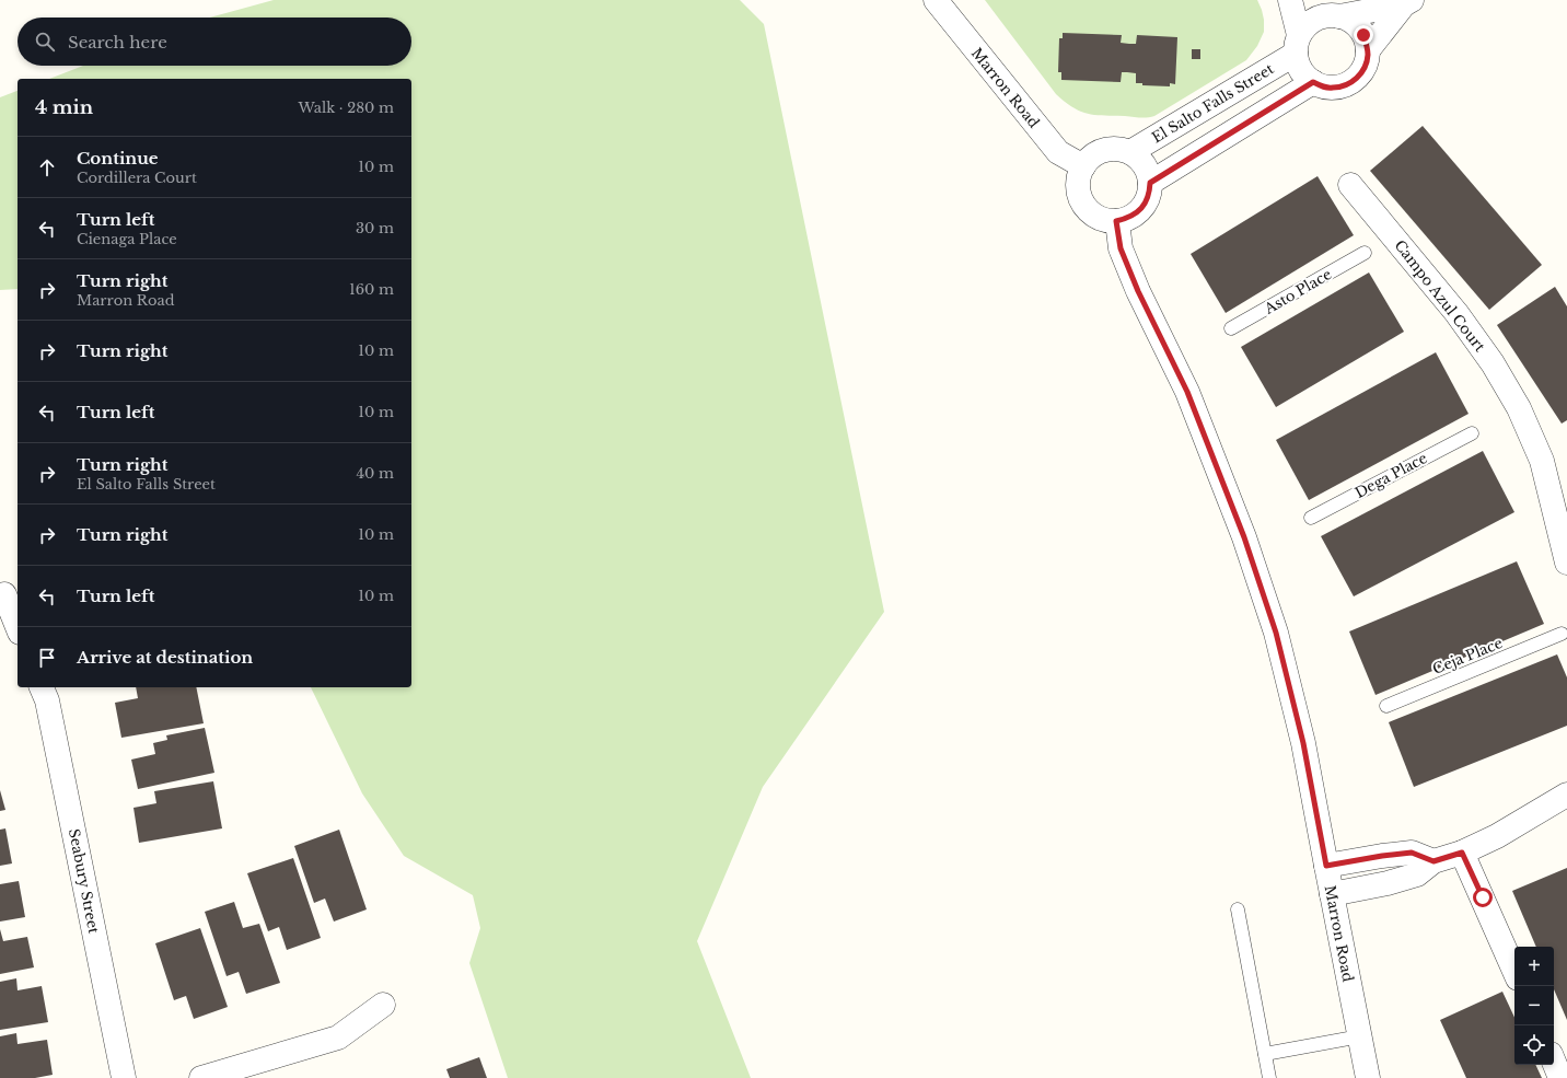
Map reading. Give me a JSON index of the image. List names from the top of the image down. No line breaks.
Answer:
{"streets":{"street":["Marron Road","El Salto Falls Street","Campo Azul Court","Seabury Street"],"lane":["Asto Place","Dega Place","Ceja Place"]},"crossings":[["Marron Road","El Salto Falls Street"],["Asto Place","Campo Azul Court"]],"page":{"search":"Search here","heading":["4 min","Walk · 280 m"],"list":[["Continue","Cordillera Court","10 m"],["Turn left","Cienaga Place","30 m"],["Turn right","Marron Road","160 m"],["Turn right","10 m"],["Turn left","10 m"],["Turn right","El Salto Falls Street","40 m"],["Turn right","10 m"],["Turn left","10 m"],"Arrive at destination"],"map_buttons":["+","−"]}}
